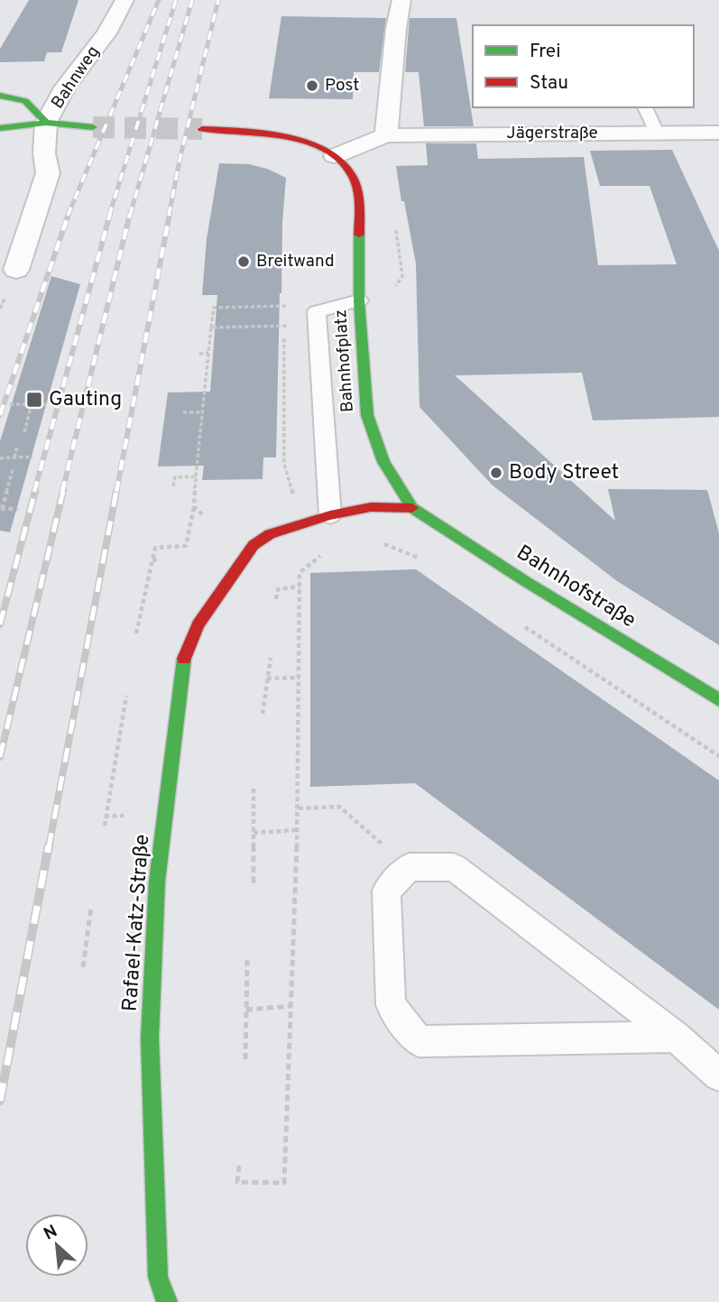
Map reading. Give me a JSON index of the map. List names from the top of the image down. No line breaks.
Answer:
{"streets":{"street":["Bahnweg","Jägerstraße","Bahnhofplatz","Bahnhofstraße","Rafael-Katz-Straße"]},"crossings":[["Bahnhofplatz","Bahnhofstraße"]],"places":{"other":["Post","Breitwand","Body Street"],"transit":["Gauting"]},"legend":["Frei","Stau"],"north":"top left"}
